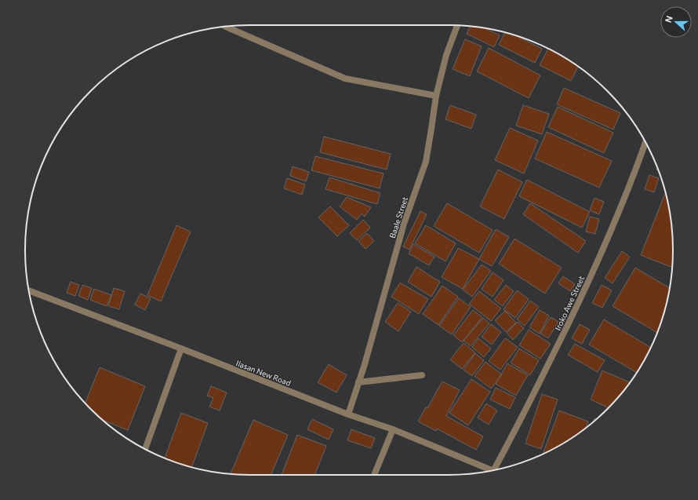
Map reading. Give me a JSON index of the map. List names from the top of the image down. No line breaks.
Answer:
{"streets":{"street":["Baale Street","Iroko Awe Street","Ilasan New Road"]},"crossings":[["Baale Street","Ilasan New Road"]],"north":"left"}
